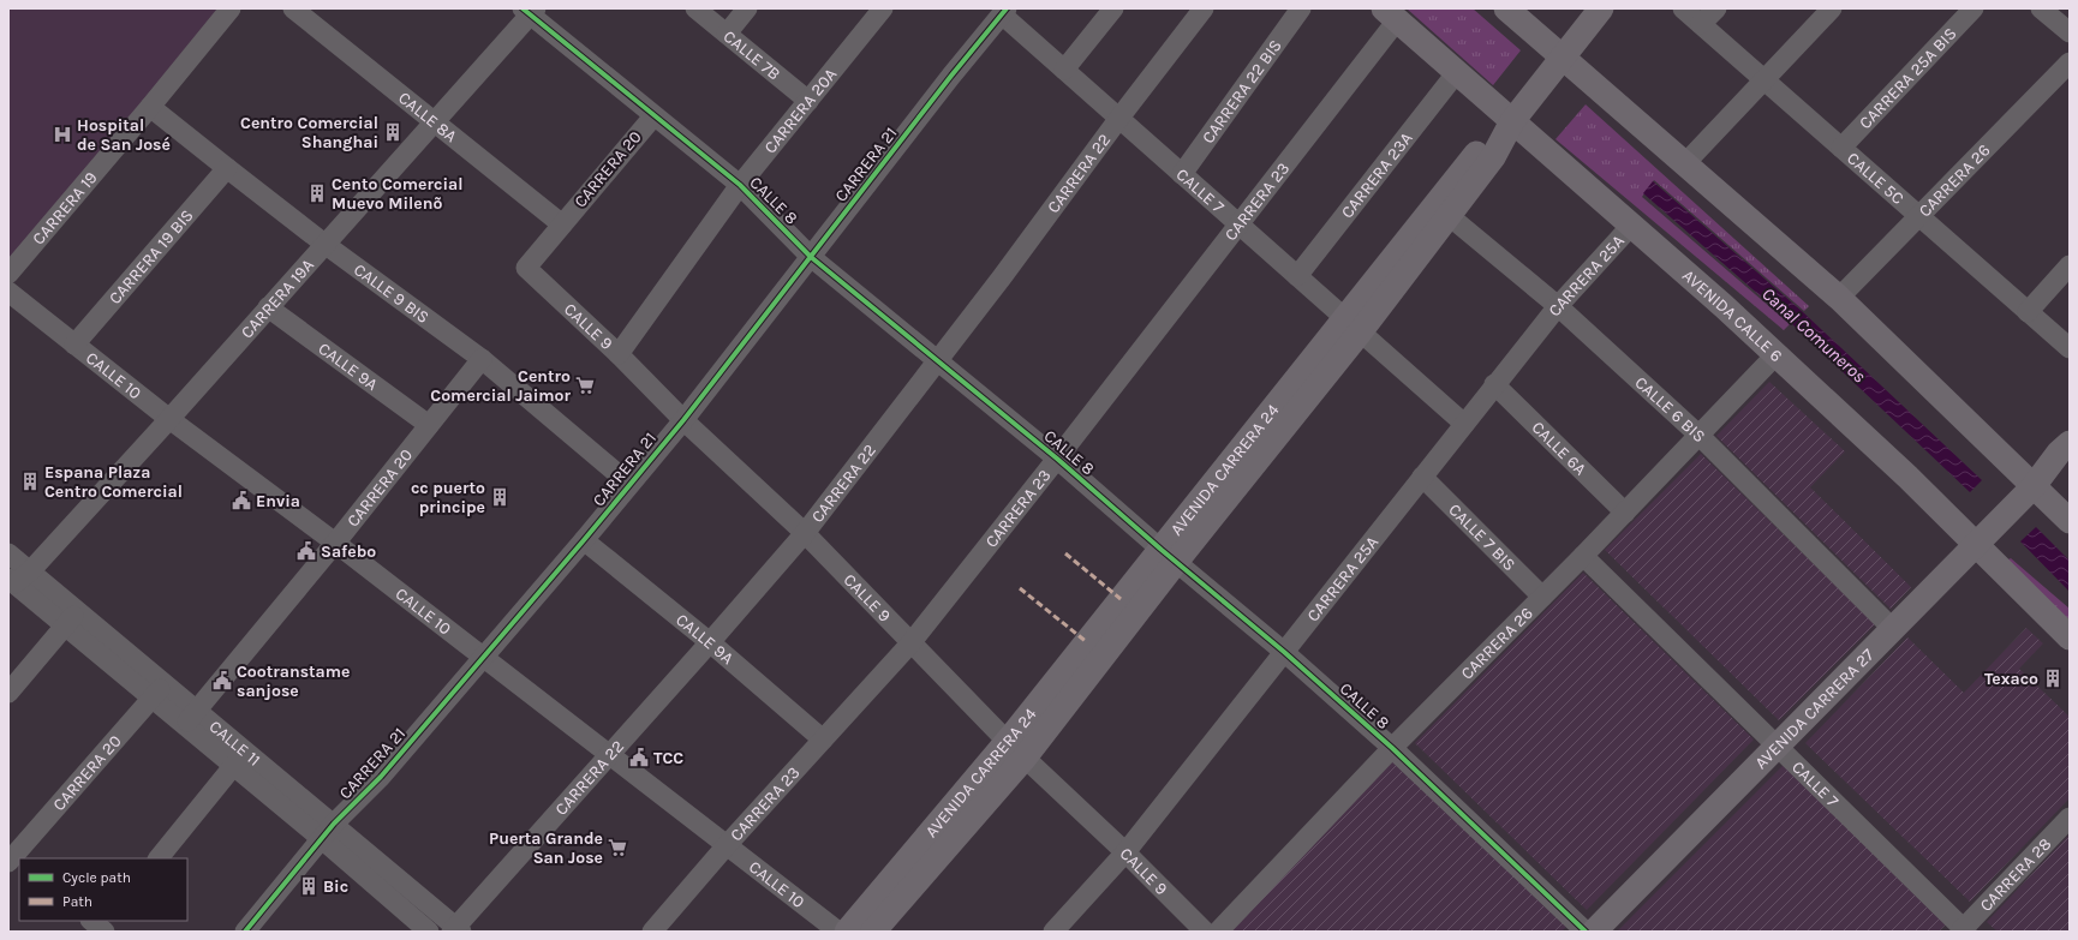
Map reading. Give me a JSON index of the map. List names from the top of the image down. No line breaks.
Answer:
{"streets":{"main road":["AVENIDA CALLE 6","AVENIDA CARRERA 24","AVENIDA CARRERA 27"],"street":["CALLE 7B","CARRERA 25A BIS","CARRERA 22 BIS","CARRERA 20A","CALLE 8A","CARRERA 21","CARRERA 20","CARRERA 22","CARRERA 23A","CALLE 5C","CARRERA 26","CALLE 7","CALLE 8","CARRERA 23","CARRERA 19","CARRERA 19 BIS","CARRERA 25A","CALLE 9 BIS","CARRERA 19A","CALLE 9","CALLE 9A","CALLE 10","CALLE 6 BIS","CALLE 6A","CALLE 7 BIS","CALLE 11","CARRERA 28"]},"crossings":[["CALLE 7B","CARRERA 20A"],["CARRERA 25A BIS","CALLE 5C"],["CARRERA 22 BIS","CALLE 7"],["CARRERA 20A","CALLE 8"],["CARRERA 20A","CALLE 9"],["CALLE 8A","CARRERA 20"],["CALLE 8A","CARRERA 19A"],["CARRERA 21","CALLE 7"],["CARRERA 21","CALLE 8"],["CARRERA 21","CALLE 9 BIS"],["CARRERA 21","CALLE 9"],["CARRERA 21","CALLE 9A"],["CARRERA 21","CALLE 10"],["CARRERA 21","CALLE 11"],["CARRERA 20","CALLE 8"],["CARRERA 20","CALLE 9 BIS"],["CARRERA 20","CALLE 9"],["CARRERA 20","CALLE 9A"],["CARRERA 20","CALLE 10"],["CARRERA 20","CALLE 11"],["CARRERA 22","CALLE 7"],["CARRERA 22","CALLE 8"],["CARRERA 22","CALLE 9"],["CARRERA 22","CALLE 9A"],["CARRERA 22","CALLE 10"],["CARRERA 22","CALLE 11"],["CARRERA 23A","CALLE 7"],["CARRERA 23A","AVENIDA CALLE 6"],["CALLE 5C","CARRERA 26"],["CARRERA 26","CALLE 7"],["CARRERA 26","CALLE 8"],["CARRERA 26","AVENIDA CALLE 6"],["CARRERA 26","CALLE 6 BIS"],["CARRERA 26","CALLE 6A"],["CARRERA 26","CALLE 7 BIS"],["CALLE 7","CARRERA 23"],["CALLE 7","CARRERA 25A"],["CALLE 7","AVENIDA CARRERA 24"],["CALLE 7","AVENIDA CARRERA 27"],["CALLE 7","CARRERA 28"],["CALLE 8","CARRERA 23"],["CALLE 8","CARRERA 25A"],["CALLE 8","CARRERA 19A"],["CALLE 8","AVENIDA CARRERA 24"],["CARRERA 23","AVENIDA CALLE 6"],["CARRERA 23","CALLE 9"],["CARRERA 23","CALLE 9A"],["CARRERA 23","CALLE 10"],["CARRERA 19","CALLE 9 BIS"],["CARRERA 19 BIS","CALLE 9 BIS"],["CARRERA 19 BIS","CALLE 10"],["CARRERA 25A","AVENIDA CALLE 6"],["CARRERA 25A","CALLE 9"],["CARRERA 25A","CALLE 6 BIS"],["CARRERA 25A","CALLE 6A"],["CARRERA 25A","CALLE 7 BIS"],["CALLE 9 BIS","CARRERA 19A"],["CARRERA 19A","CALLE 9A"],["CARRERA 19A","CALLE 10"],["CARRERA 19A","CALLE 11"],["AVENIDA CALLE 6","AVENIDA CARRERA 24"],["AVENIDA CALLE 6","AVENIDA CARRERA 27"],["CALLE 9","AVENIDA CARRERA 24"],["CALLE 6 BIS","AVENIDA CARRERA 24"],["CALLE 6 BIS","AVENIDA CARRERA 27"]],"water":["Canal Comuneros"],"places":{"building":["Centro Comercial Shanghai","Cento Comercial Muevo Milenõ","Espana Plaza Centro Comercial","cc puerto principe","Texaco","Bic"],"hospital":["Hospital de San José"],"supermarket":["Centro Comercial Jaimor","Puerta Grande San Jose"],"public building":["Envia","Safebo","Cootranstame sanjose","TCC"]},"legend":["Cycle path","Path"]}
